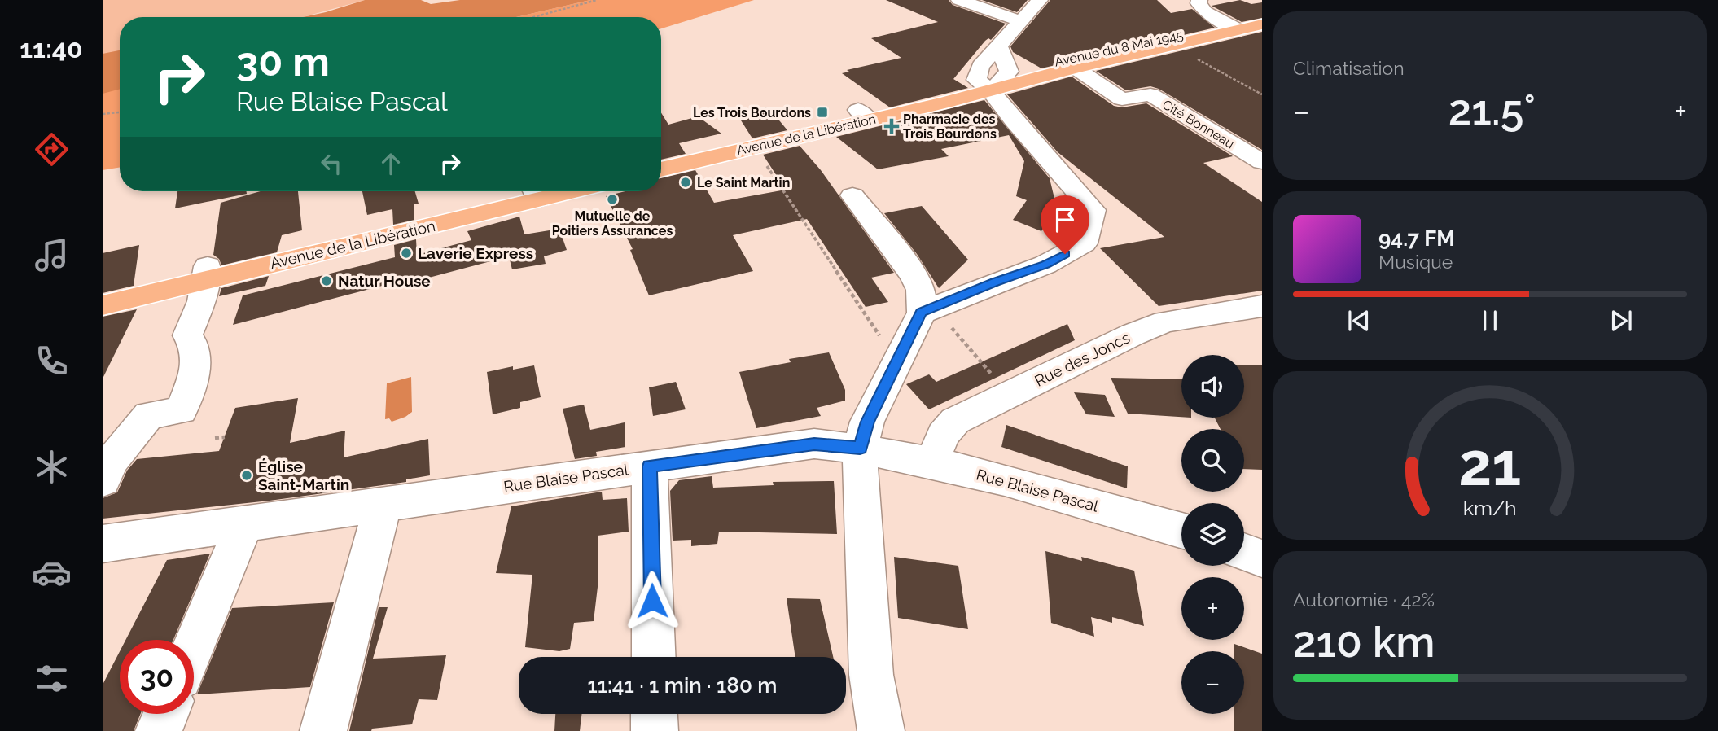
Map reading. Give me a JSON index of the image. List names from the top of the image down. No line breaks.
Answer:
{"streets":{"main road":["Avenue du 8 Mai 1945","Avenue de la Libération"],"street":["Cité Bonneau","Rue des Joncs","Rue Blaise Pascal"]},"crossings":[["Avenue du 8 Mai 1945","Cité Bonneau"],["Avenue du 8 Mai 1945","Avenue de la Libération"],["Rue des Joncs","Rue Blaise Pascal"]],"places":{"transit":["Les Trois Bourdons"],"health":["Pharmacie des Trois Bourdons"],"other":["Le Saint Martin","Mutuelle de Poitiers Assurances","Laverie Express","Natur House","Église Saint-Martin"]},"page":{"tabs":"11:40","tile":["Climatisation",["Autonomie · 42%","210 km"]],"turn":["30 m","Rue Blaise Pascal"],"heat":["−","21.5°","+"],"song":["94.7 FM","Musique"],"map_buttons":["+","−"],"limit":"30","trip":"11:41 · 1 min · 180 m","gauge":["21","km/h"]}}
